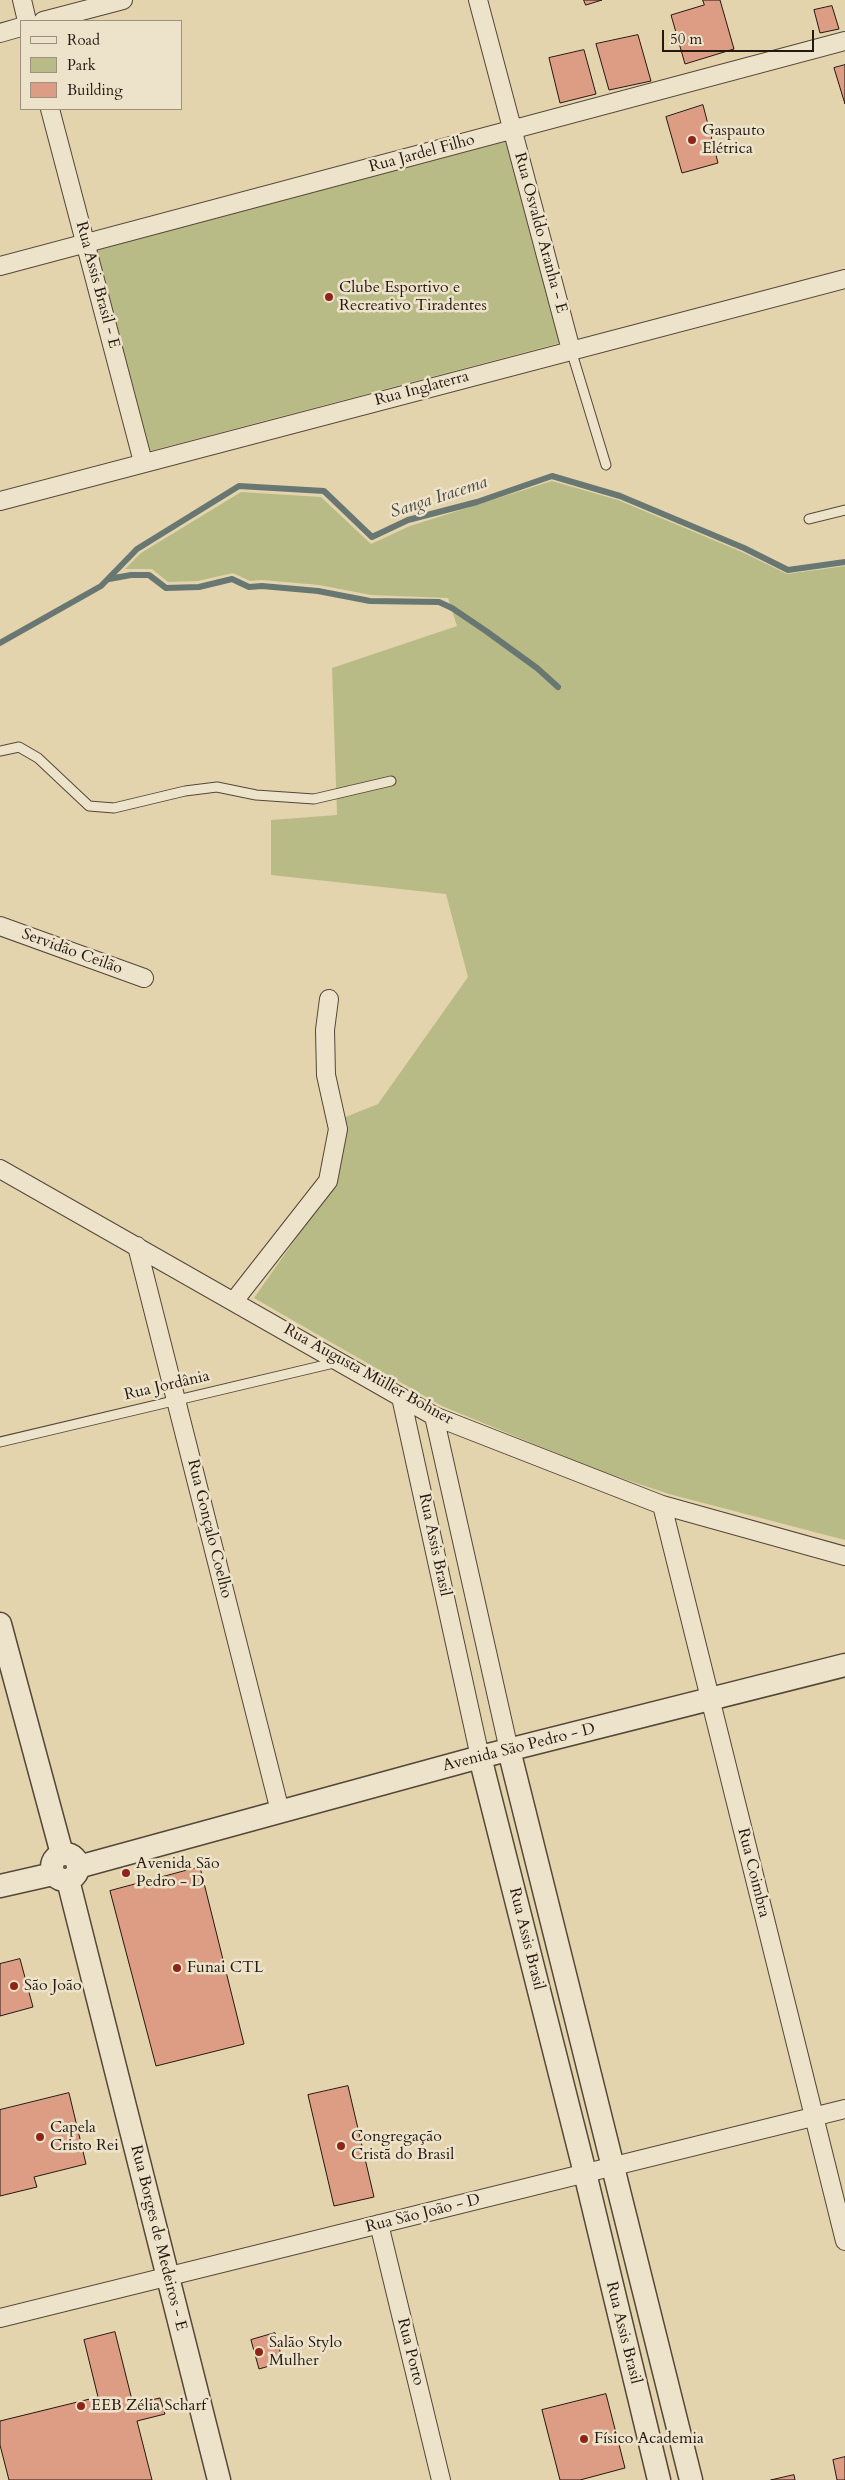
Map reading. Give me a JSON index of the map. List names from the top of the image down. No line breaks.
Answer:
{"streets":{"street":["Rua Jardel Filho","Rua Osvaldo Aranha - E","Rua Assis Brasil - E","Rua Inglaterra","Servidão Ceilão","Rua Augusta Müller Bohner","Rua Gonçalo Coelho","Rua Assis Brasil","Avenida São Pedro - D","Rua Coimbra","Rua São João - D","Rua Borges de Medeiros - E","Rua Porto"],"lane":["Rua Jordânia"]},"crossings":[["Rua Jardel Filho","Rua Osvaldo Aranha - E"],["Rua Jardel Filho","Rua Assis Brasil - E"],["Rua Osvaldo Aranha - E","Rua Inglaterra"],["Rua Assis Brasil - E","Rua Inglaterra"],["Rua Augusta Müller Bohner","Rua Jordânia"],["Rua Augusta Müller Bohner","Rua Gonçalo Coelho"],["Rua Augusta Müller Bohner","Rua Assis Brasil"],["Rua Augusta Müller Bohner","Rua Coimbra"],["Rua Jordânia","Rua Gonçalo Coelho"],["Rua Gonçalo Coelho","Avenida São Pedro - D"],["Rua Assis Brasil","Avenida São Pedro - D"],["Rua Assis Brasil","Rua São João - D"],["Avenida São Pedro - D","Rua Coimbra"],["Avenida São Pedro - D","Rua Borges de Medeiros - E"],["Rua Coimbra","Rua São João - D"],["Rua São João - D","Rua Borges de Medeiros - E"],["Rua São João - D","Rua Porto"]],"water":["Sanga Iracema"],"places":["Gaspauto Elétrica","Clube Esportivo e Recreativo Tiradentes","Avenida São Pedro - D","Funai CTL","São João","Capela Cristo Rei","Congregação Cristã do Brasil","Salão Stylo Mulher","EEB Zélia Scharf","Físico Academia"],"legend":["Road","Park","Building"],"scale_bar":"50 m"}
